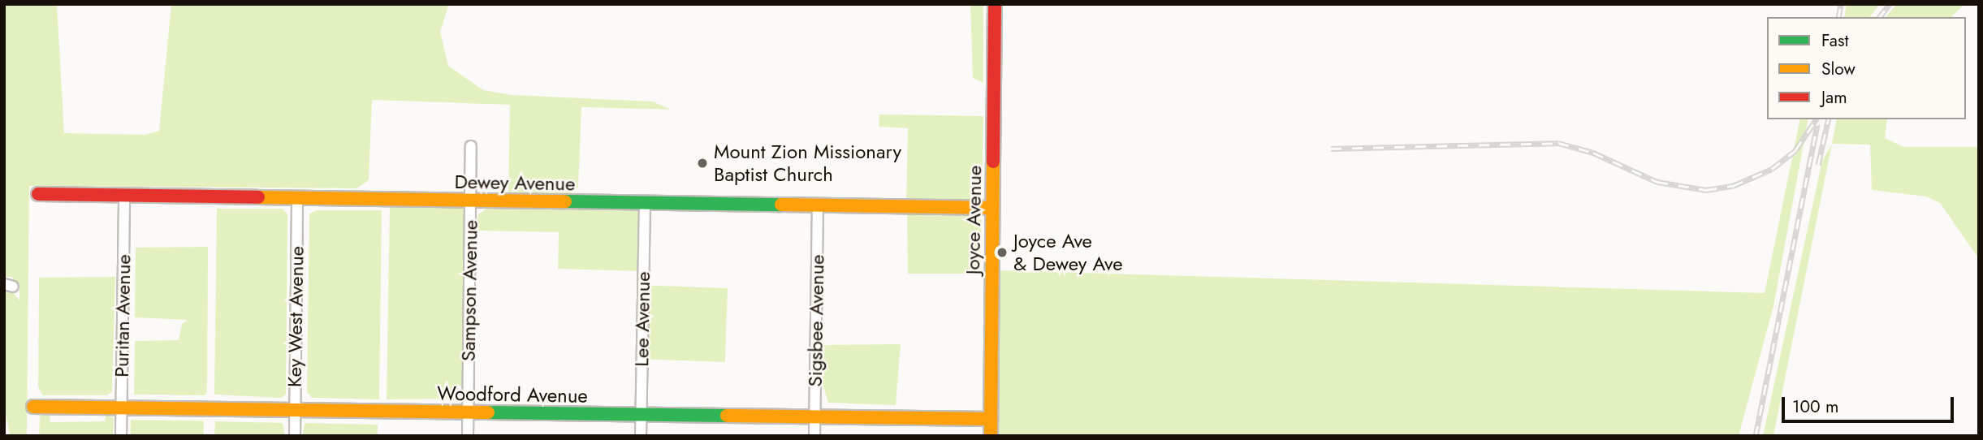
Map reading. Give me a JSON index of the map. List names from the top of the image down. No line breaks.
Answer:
{"streets":{"street":["Dewey Avenue","Joyce Avenue","Sampson Avenue","Puritan Avenue","Key West Avenue","Lee Avenue","Sigsbee Avenue","Woodford Avenue"]},"crossings":[["Dewey Avenue","Joyce Avenue"],["Dewey Avenue","Sampson Avenue"],["Dewey Avenue","Puritan Avenue"],["Dewey Avenue","Key West Avenue"],["Dewey Avenue","Lee Avenue"],["Dewey Avenue","Sigsbee Avenue"],["Joyce Avenue","Woodford Avenue"],["Sampson Avenue","Woodford Avenue"],["Puritan Avenue","Woodford Avenue"],["Key West Avenue","Woodford Avenue"],["Lee Avenue","Woodford Avenue"],["Sigsbee Avenue","Woodford Avenue"]],"places":["Mount Zion Missionary Baptist Church","Joyce Ave & Dewey Ave"],"legend":["Fast","Slow","Jam"],"scale_bar":"100 m"}
